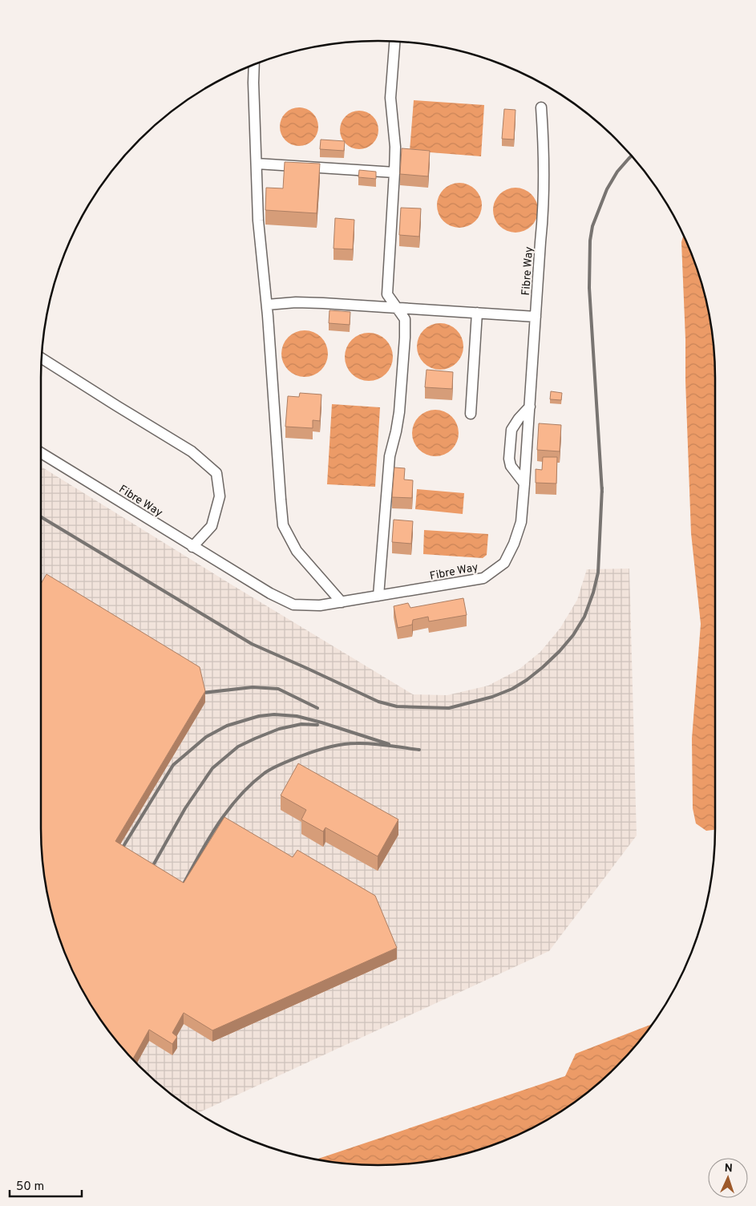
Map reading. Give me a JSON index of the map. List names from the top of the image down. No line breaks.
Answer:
{"streets":{"lane":["Fibre Way"]},"scale_bar":"50 m","north":"top"}
